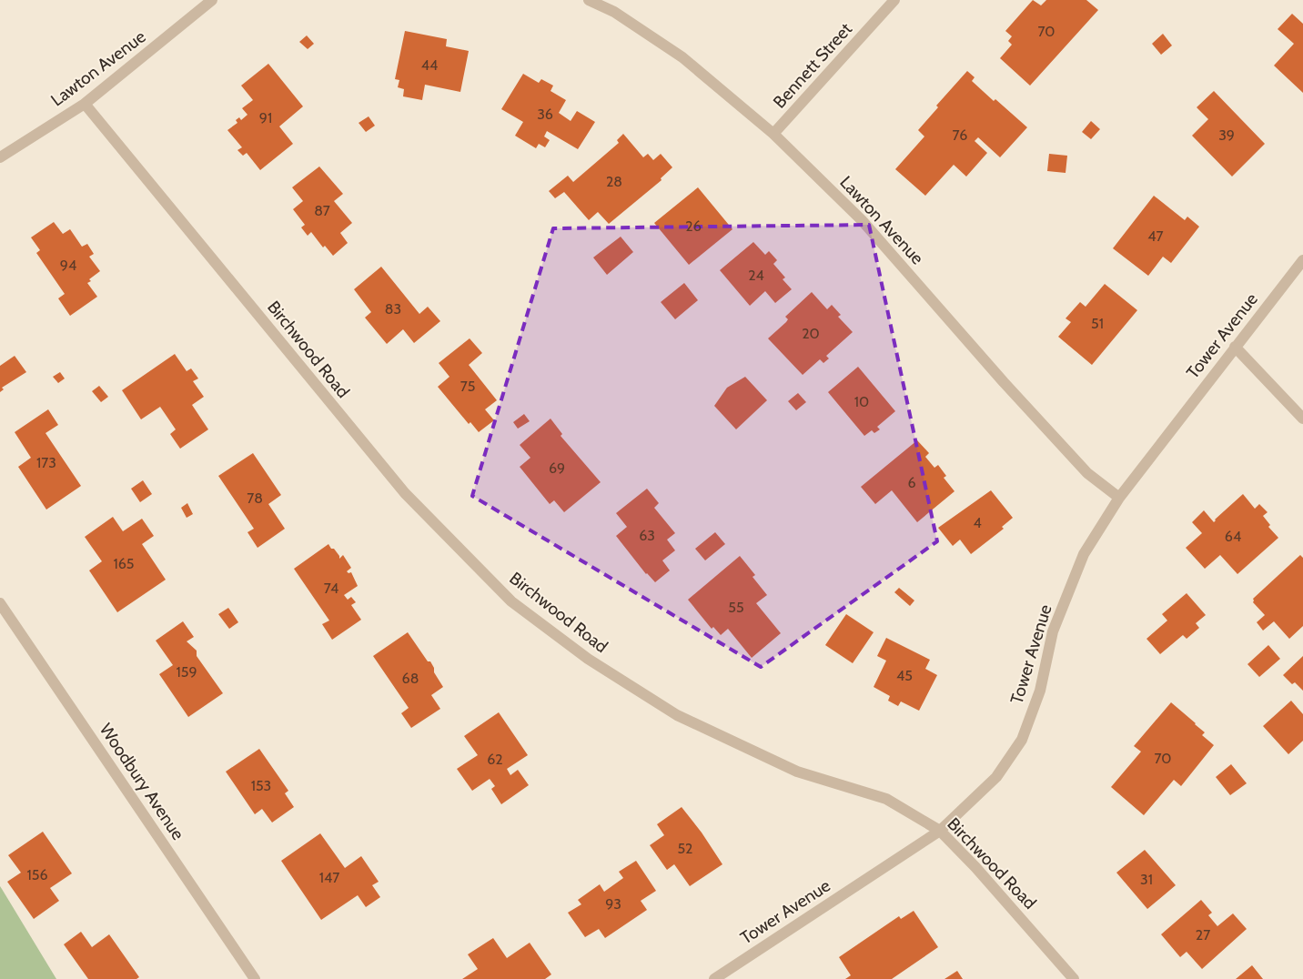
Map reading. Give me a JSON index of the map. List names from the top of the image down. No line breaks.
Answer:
{"streets":{"street":["Bennett Street","Lawton Avenue","Tower Avenue","Birchwood Road","Woodbury Avenue"]},"crossings":[["Bennett Street","Lawton Avenue"],["Lawton Avenue","Tower Avenue"],["Lawton Avenue","Birchwood Road"],["Tower Avenue","Birchwood Road"]],"house_numbers":["70","44","36","91","76","39","28","87","26","47","94","24","83","51","20","75","10","173","69","6","78","4","63","64","165","74","55","159","45","68","70","62","153","52","156","147","31","93","27"]}
